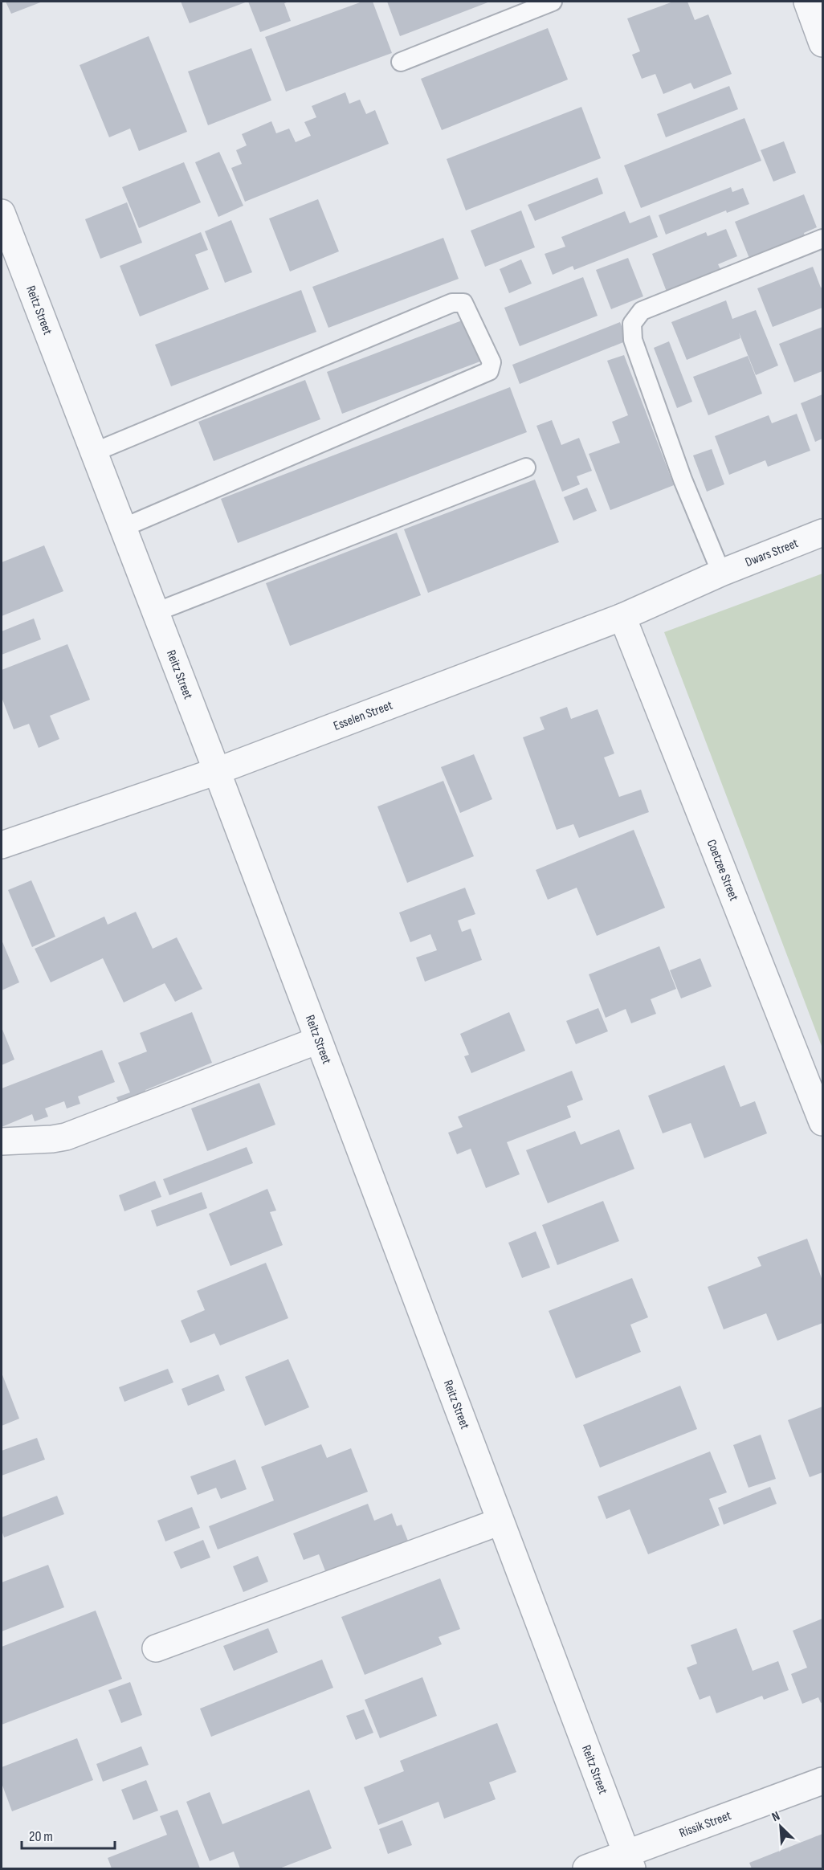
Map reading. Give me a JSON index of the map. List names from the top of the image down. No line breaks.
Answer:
{"streets":{"street":["Reitz Street","Dwars Street","Esselen Street","Coetzee Street","Rissik Street"]},"crossings":[["Reitz Street","Esselen Street"],["Reitz Street","Rissik Street"],["Dwars Street","Esselen Street"],["Esselen Street","Coetzee Street"]],"scale_bar":"20 m","north":"top left"}
